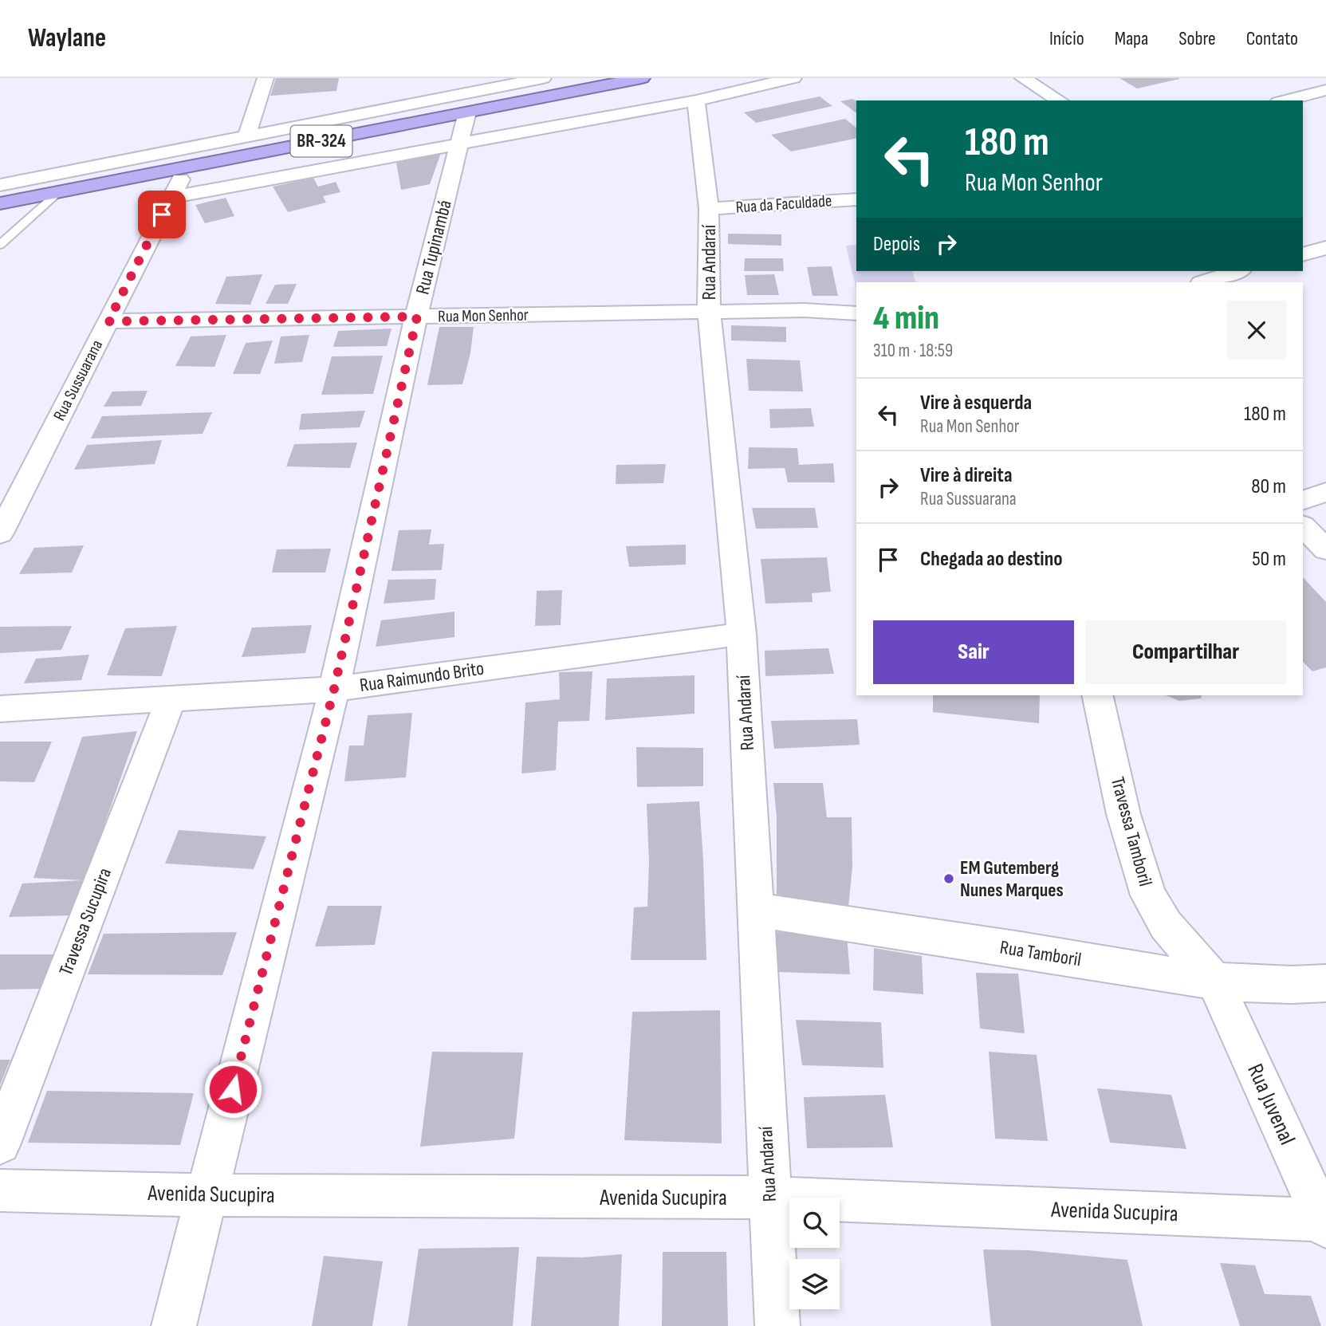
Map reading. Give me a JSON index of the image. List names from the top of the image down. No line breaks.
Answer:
{"streets":{"highway":["BR-324"],"street":["Rua da Faculdade","Rua Tupinambá","Rua Andaraí","Rua Mon Senhor","Rua Sussuarana","Rua Raimundo Brito","Travessa Tamboril","Travessa Sucupira","Rua Tamboril","Rua Juvenal","Avenida Sucupira"]},"crossings":[["BR-324","Rua Tupinambá"],["BR-324","Rua Sussuarana"],["Rua da Faculdade","Rua Andaraí"],["Rua Tupinambá","Rua Mon Senhor"],["Rua Tupinambá","Rua Raimundo Brito"],["Rua Tupinambá","Avenida Sucupira"],["Rua Andaraí","Rua Mon Senhor"],["Rua Andaraí","Rua Raimundo Brito"],["Rua Andaraí","Rua Tamboril"],["Rua Andaraí","Avenida Sucupira"],["Rua Mon Senhor","Rua Sussuarana"],["Rua Raimundo Brito","Travessa Sucupira"],["Travessa Tamboril","Rua Tamboril"],["Travessa Tamboril","Rua Juvenal"],["Rua Tamboril","Rua Juvenal"],["Rua Juvenal","Avenida Sucupira"]],"places":["EM Gutemberg Nunes Marques"],"page":{"header":"Waylane","nav":["Início","Mapa","Sobre","Contato"],"turn":["180 m","Rua Mon Senhor"],"then":"Depois","heading":["4 min","310 m · 18:59"],"list":[{"name":"Vire à esquerda","note":"Rua Mon Senhor","value":"180 m"},{"name":"Vire à direita","note":"Rua Sussuarana","value":"80 m"},{"name":"Chegada ao destino","value":"50 m"}],"buttons":["Sair","Compartilhar"]}}
